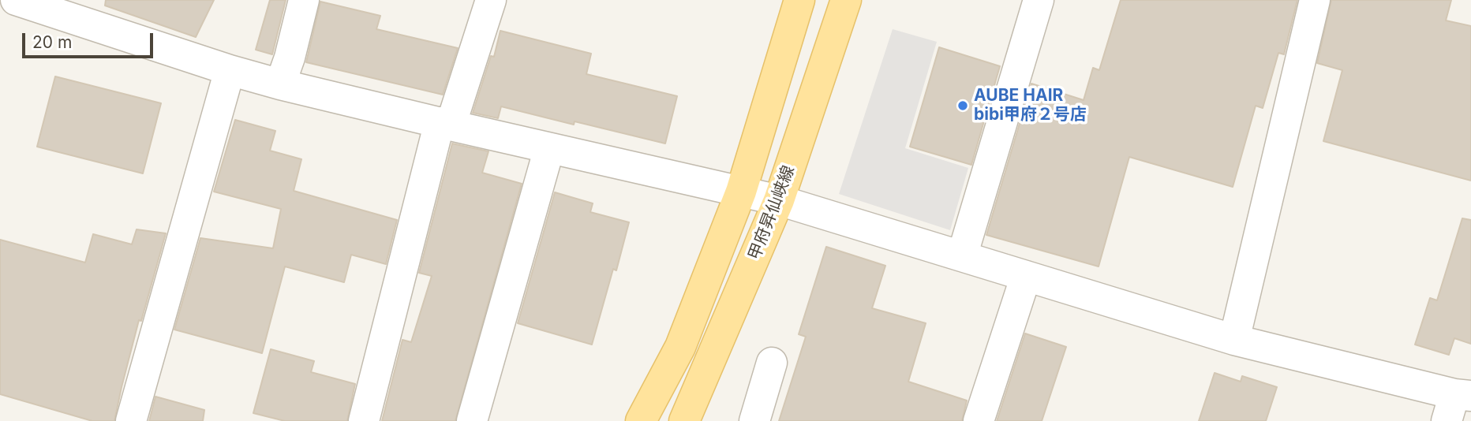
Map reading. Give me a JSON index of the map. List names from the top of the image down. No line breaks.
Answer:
{"streets":{"main road":["甲府昇仙峡線"]},"places":["AUBE HAIR bibi甲府２号店"],"scale_bar":"20 m"}
